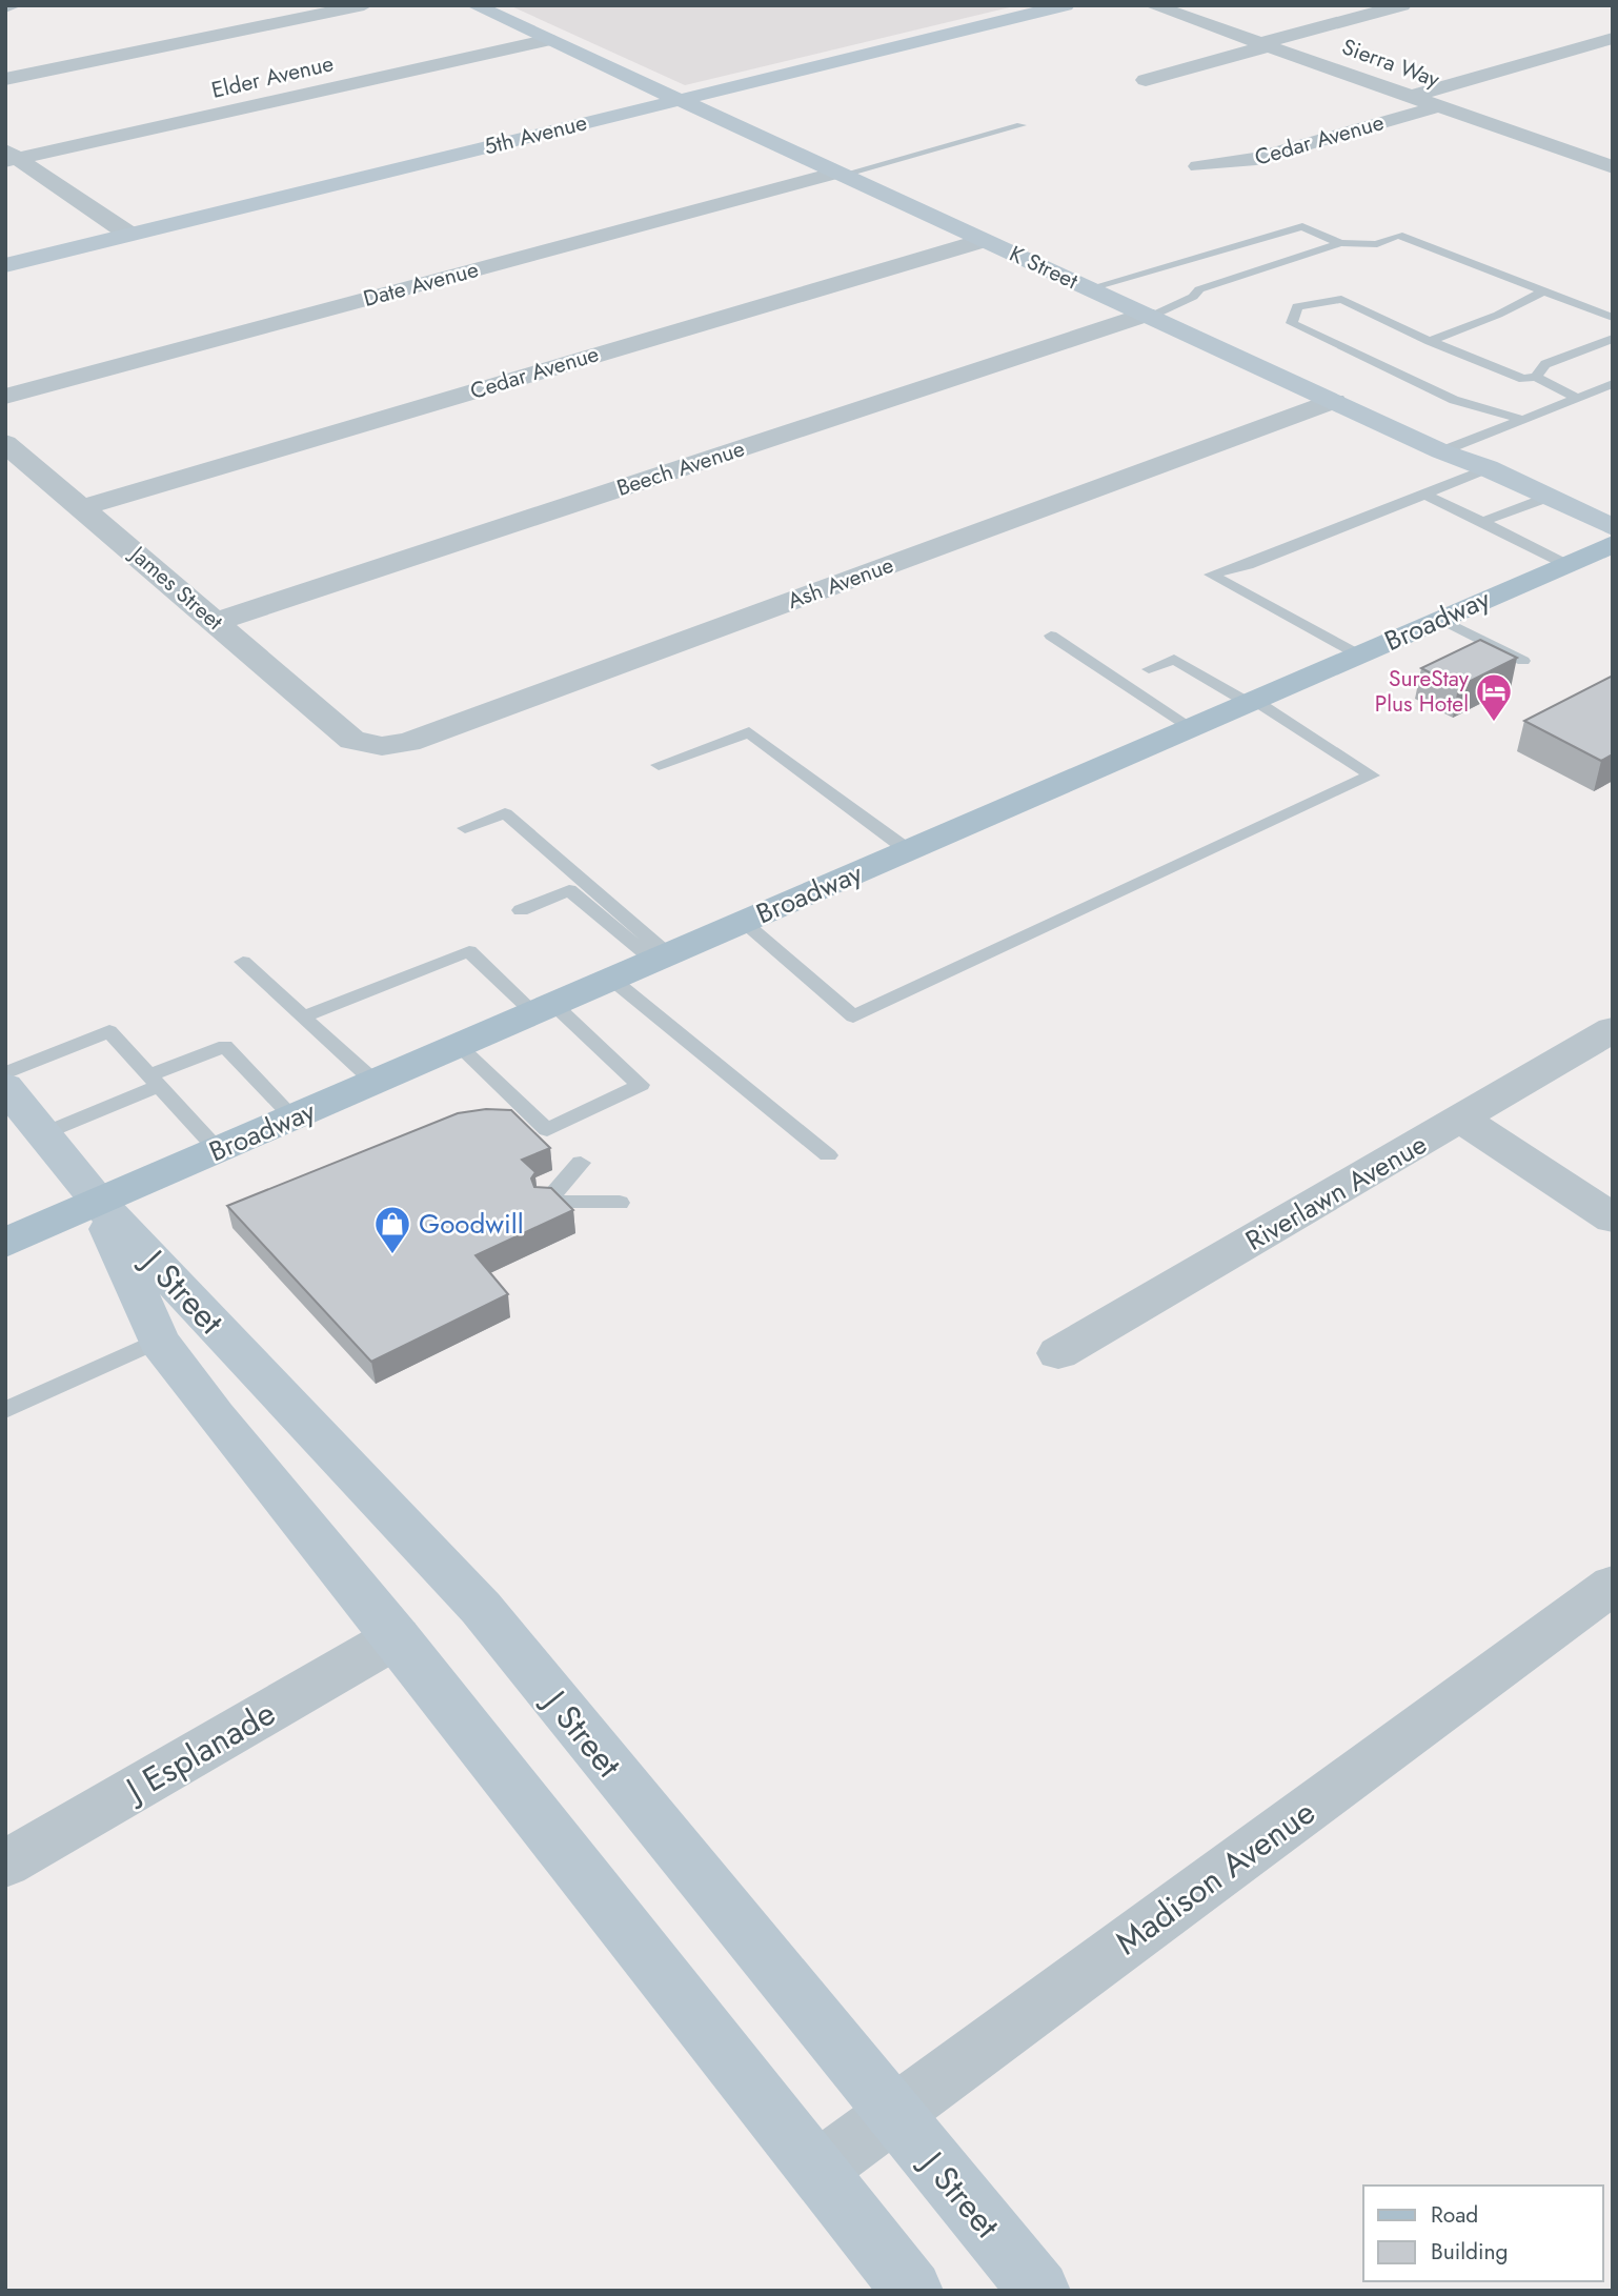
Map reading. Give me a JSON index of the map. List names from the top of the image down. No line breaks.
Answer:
{"streets":{"main road":["Broadway"],"street":["Sierra Way","Elder Avenue","5th Avenue","Cedar Avenue","K Street","Date Avenue","Beech Avenue","Ash Avenue","James Street","Riverlawn Avenue","J Street","J Esplanade","Madison Avenue"]},"crossings":[["Sierra Way","Cedar Avenue"],["Elder Avenue","K Street"],["5th Avenue","K Street"],["Cedar Avenue","K Street"],["Cedar Avenue","James Street"],["K Street","Date Avenue"],["K Street","Beech Avenue"],["K Street","Ash Avenue"],["Beech Avenue","James Street"],["Ash Avenue","James Street"],["Broadway","J Street"],["J Street","J Esplanade"],["J Street","Madison Avenue"]],"places":{"hotel":["SureStay Plus Hotel"],"shop":["Goodwill"]},"legend":["Road","Building"]}
